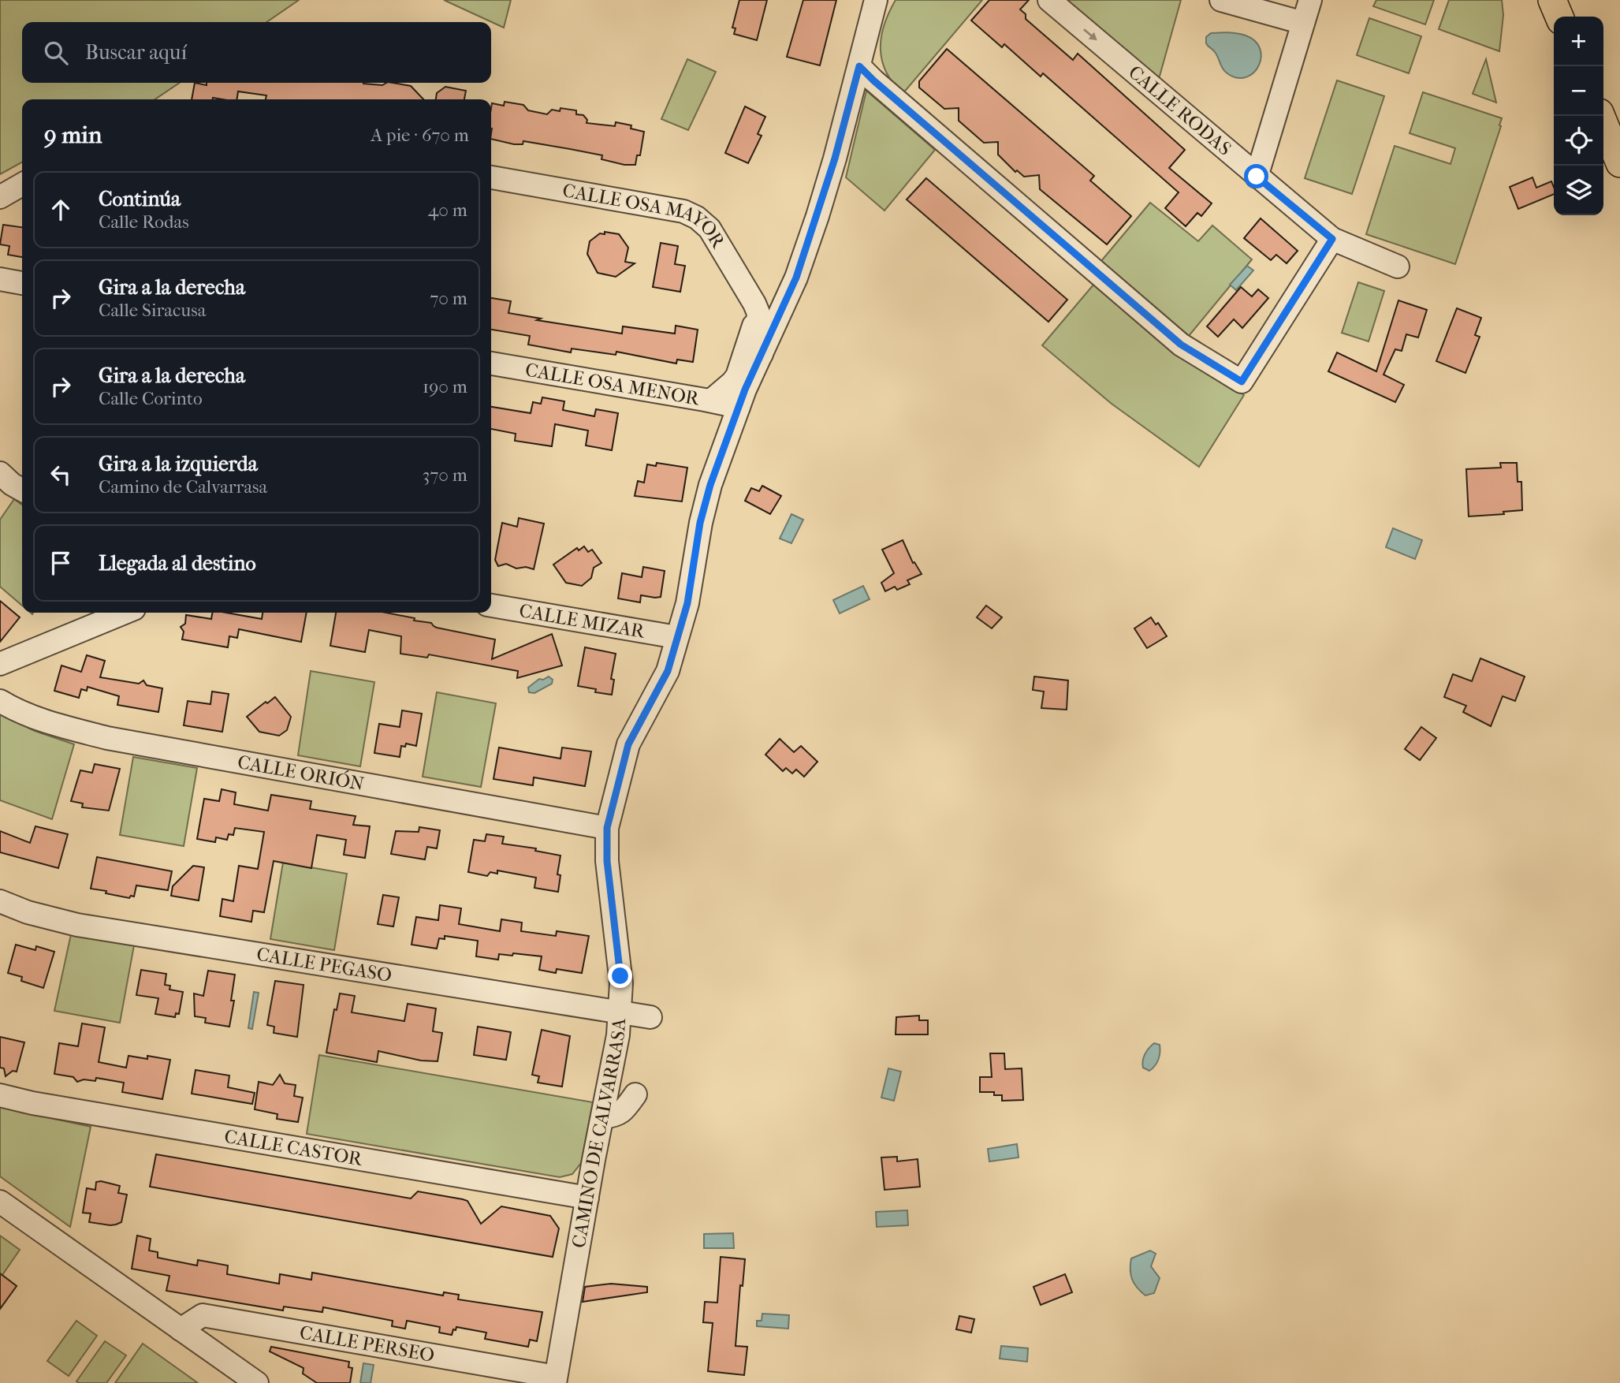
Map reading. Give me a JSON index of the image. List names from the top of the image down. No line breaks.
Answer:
{"streets":{"street":["CALLE RODAS","CALLE OSA MAYOR","CALLE OSA MENOR","CALLE MIZAR","CALLE ORIÓN","CALLE PEGASO","CAMINO DE CALVARRASA","CALLE CASTOR","CALLE PERSEO"]},"crossings":[["CALLE OSA MAYOR","CAMINO DE CALVARRASA"],["CALLE OSA MENOR","CAMINO DE CALVARRASA"],["CALLE MIZAR","CAMINO DE CALVARRASA"],["CALLE ORIÓN","CAMINO DE CALVARRASA"],["CALLE PEGASO","CAMINO DE CALVARRASA"],["CAMINO DE CALVARRASA","CALLE CASTOR"],["CAMINO DE CALVARRASA","CALLE PERSEO"]],"page":{"map_buttons":["+","−"],"search":"Buscar aquí","heading":["9 min","A pie · 670 m"],"list":[["Continúa","Calle Rodas","40 m"],["Gira a la derecha","Calle Siracusa","70 m"],["Gira a la derecha","Calle Corinto","190 m"],["Gira a la izquierda","Camino de Calvarrasa","370 m"],"Llegada al destino"]}}
